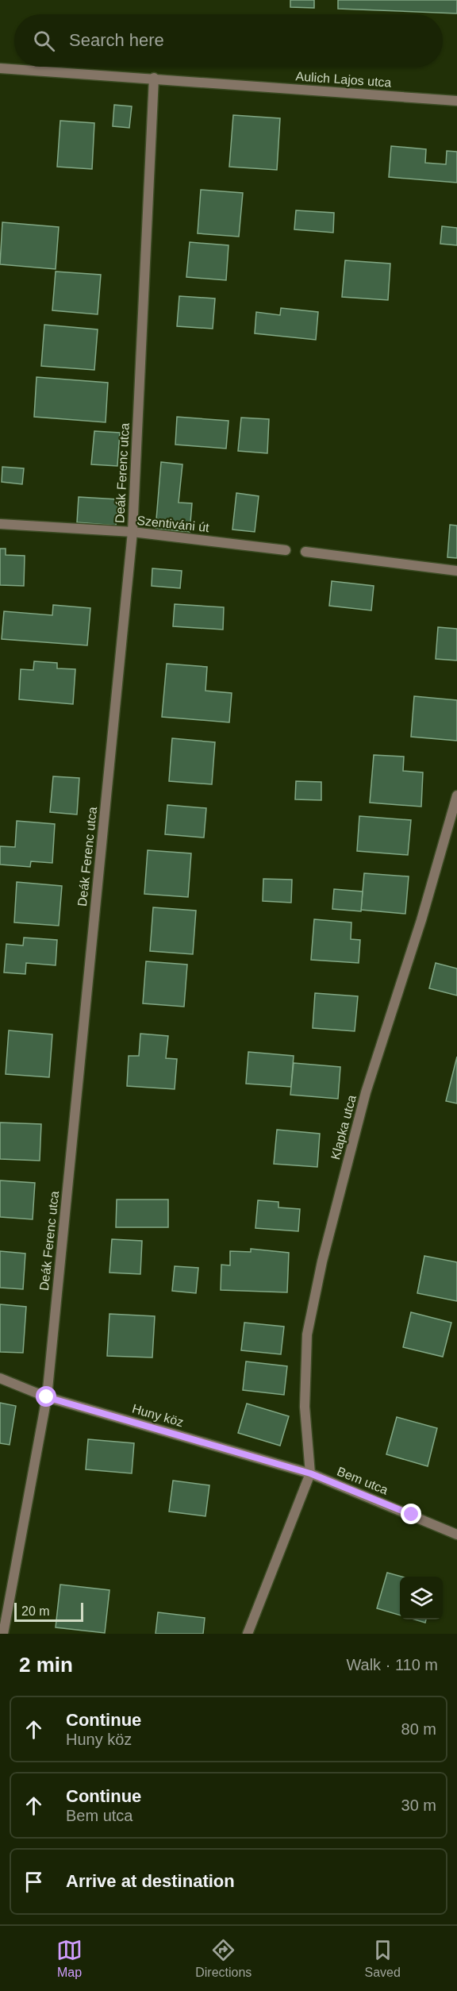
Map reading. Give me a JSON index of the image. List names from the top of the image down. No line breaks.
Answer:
{"streets":{"street":["Aulich Lajos utca","Deák Ferenc utca","Szentiváni út","Klapka utca","Huny köz","Bem utca"]},"crossings":[["Aulich Lajos utca","Deák Ferenc utca"],["Deák Ferenc utca","Szentiváni út"],["Deák Ferenc utca","Huny köz"],["Klapka utca","Huny köz"],["Klapka utca","Bem utca"],["Huny köz","Bem utca"]],"scale_bar":"20 m","page":{"search":"Search here","scale":"20 m","heading":["2 min","Walk · 110 m"],"list":[["Continue","Huny köz","80 m"],["Continue","Bem utca","30 m"],"Arrive at destination"],"nav":["Map","Directions","Saved"]}}
